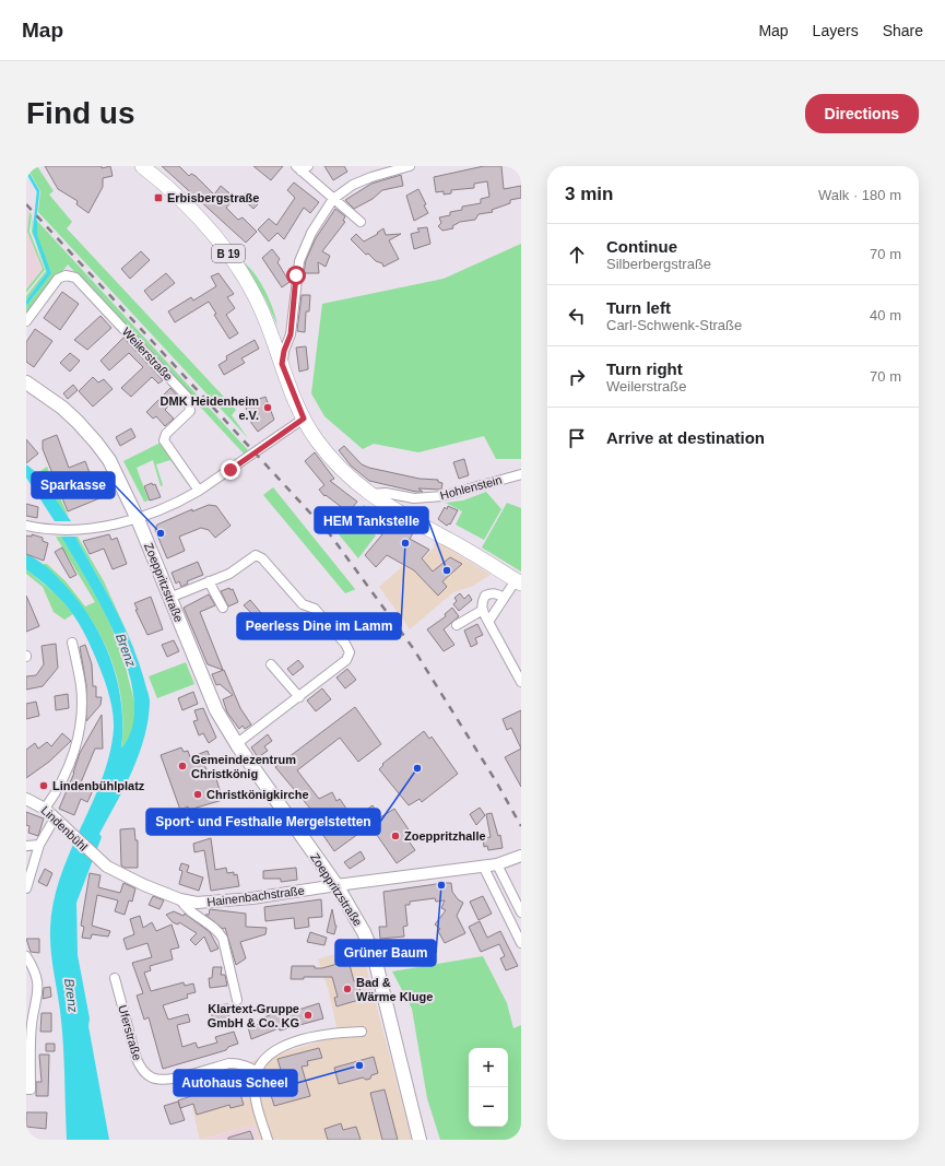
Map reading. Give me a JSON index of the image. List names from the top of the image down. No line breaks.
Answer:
{"streets":{"main road":["B 19","Zoeppritzstraße"],"street":["Weilerstraße","Hohlenstein","Lindenbühl","Hainenbachstraße","Uferstraße"]},"crossings":[["B 19","Hohlenstein"],["Zoeppritzstraße","Hainenbachstraße"],["Lindenbühl","Hainenbachstraße"]],"water":["Brenz"],"places":{"transit":["Erbisbergstraße"],"other":["DMK Heidenheim e.V.","Sparkasse","Peerless Dine im Lamm","HEM Tankstelle","Gemeindezentrum Christkönig","Sport- und Festhalle Mergelstetten","Lindenbühlplatz","Christkönigkirche","Zoeppritzhalle","Grüner Baum","Bad & Wärme Kluge","Klartext-Gruppe GmbH & Co. KG","Autohaus Scheel"]},"page":{"header":"Map","nav":["Map","Layers","Share"],"buttons":"Directions","title":"Find us","heading":["3 min","Walk · 180 m"],"list":[["Continue","Silberbergstraße","70 m"],["Turn left","Carl-Schwenk-Straße","40 m"],["Turn right","Weilerstraße","70 m"],"Arrive at destination"],"map_buttons":["+","−"]}}
